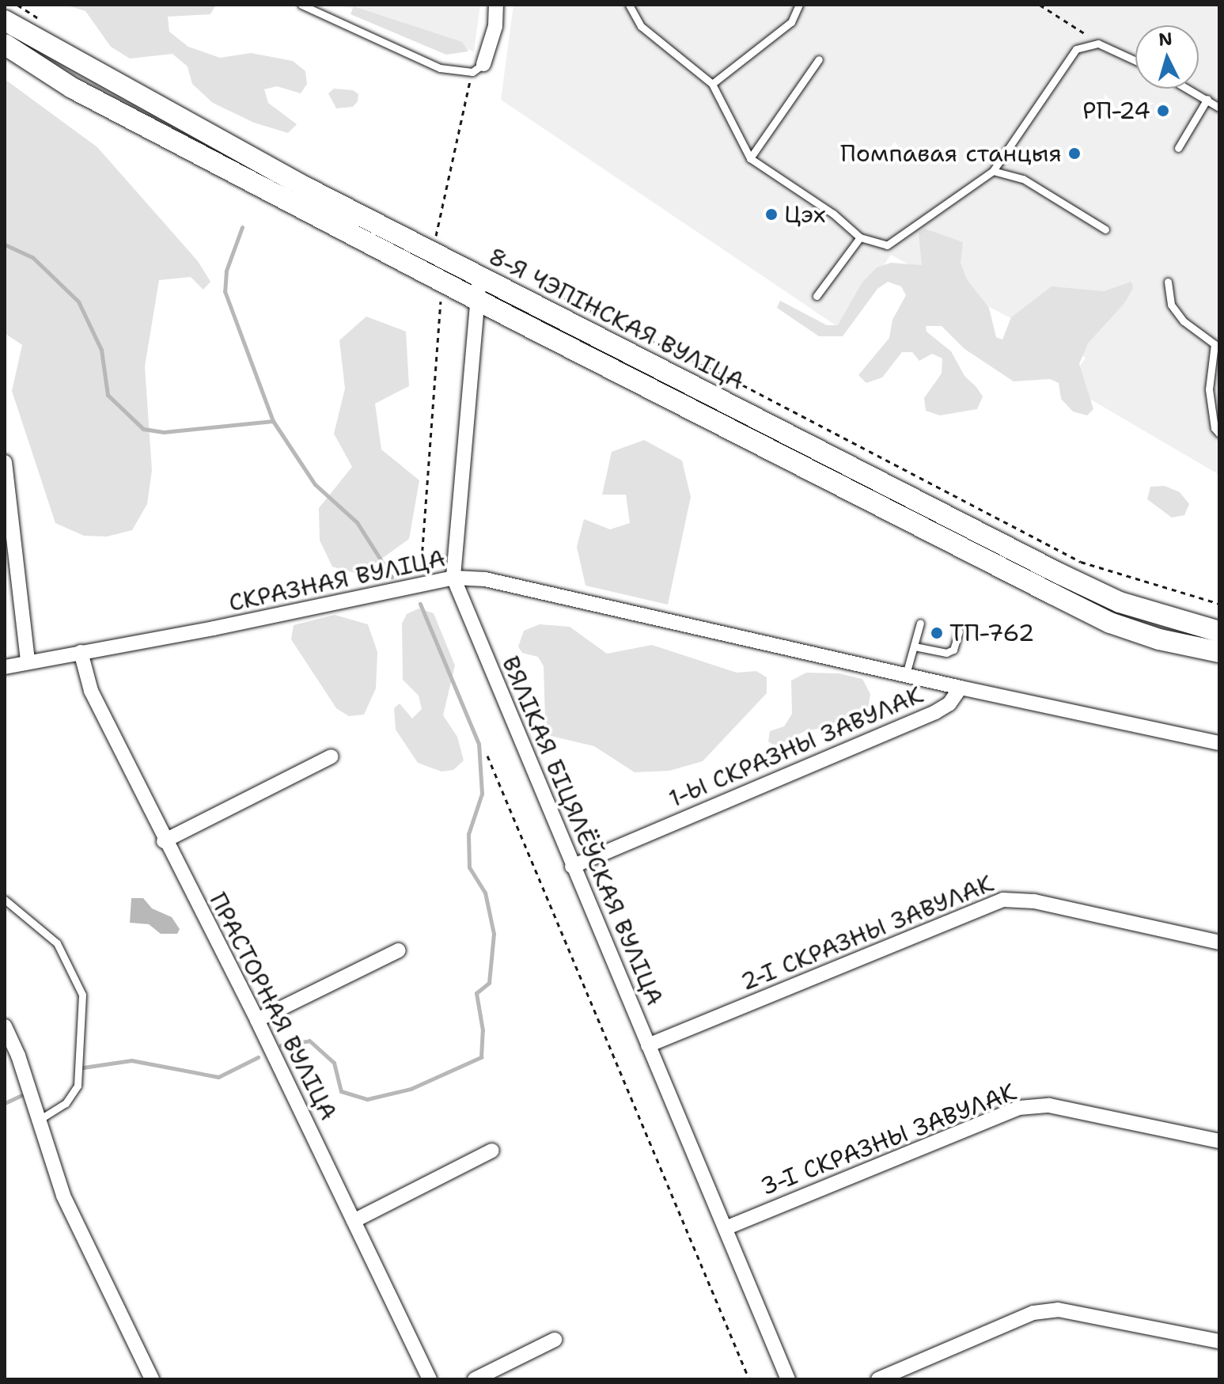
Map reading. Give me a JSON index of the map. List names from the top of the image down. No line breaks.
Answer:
{"streets":{"main road":["8-Я ЧЭПІНСКАЯ ВУЛІЦА"],"street":["СКРАЗНАЯ ВУЛІЦА","1-Ы СКРАЗНЫ ЗАВУЛАК","ВЯЛІКАЯ БІЦЯЛЁЎСКАЯ ВУЛІЦА","2-І СКРАЗНЫ ЗАВУЛАК","ПРАСТОРНАЯ ВУЛІЦА","3-І СКРАЗНЫ ЗАВУЛАК"]},"crossings":[["8-Я ЧЭПІНСКАЯ ВУЛІЦА","ВЯЛІКАЯ БІЦЯЛЁЎСКАЯ ВУЛІЦА"],["СКРАЗНАЯ ВУЛІЦА","1-Ы СКРАЗНЫ ЗАВУЛАК"],["СКРАЗНАЯ ВУЛІЦА","ВЯЛІКАЯ БІЦЯЛЁЎСКАЯ ВУЛІЦА"],["СКРАЗНАЯ ВУЛІЦА","ПРАСТОРНАЯ ВУЛІЦА"],["1-Ы СКРАЗНЫ ЗАВУЛАК","ВЯЛІКАЯ БІЦЯЛЁЎСКАЯ ВУЛІЦА"],["ВЯЛІКАЯ БІЦЯЛЁЎСКАЯ ВУЛІЦА","2-І СКРАЗНЫ ЗАВУЛАК"],["ВЯЛІКАЯ БІЦЯЛЁЎСКАЯ ВУЛІЦА","3-І СКРАЗНЫ ЗАВУЛАК"]],"places":["РП-24","Помпавая станцыя","Цэх","ТП-762"],"north":"top"}
